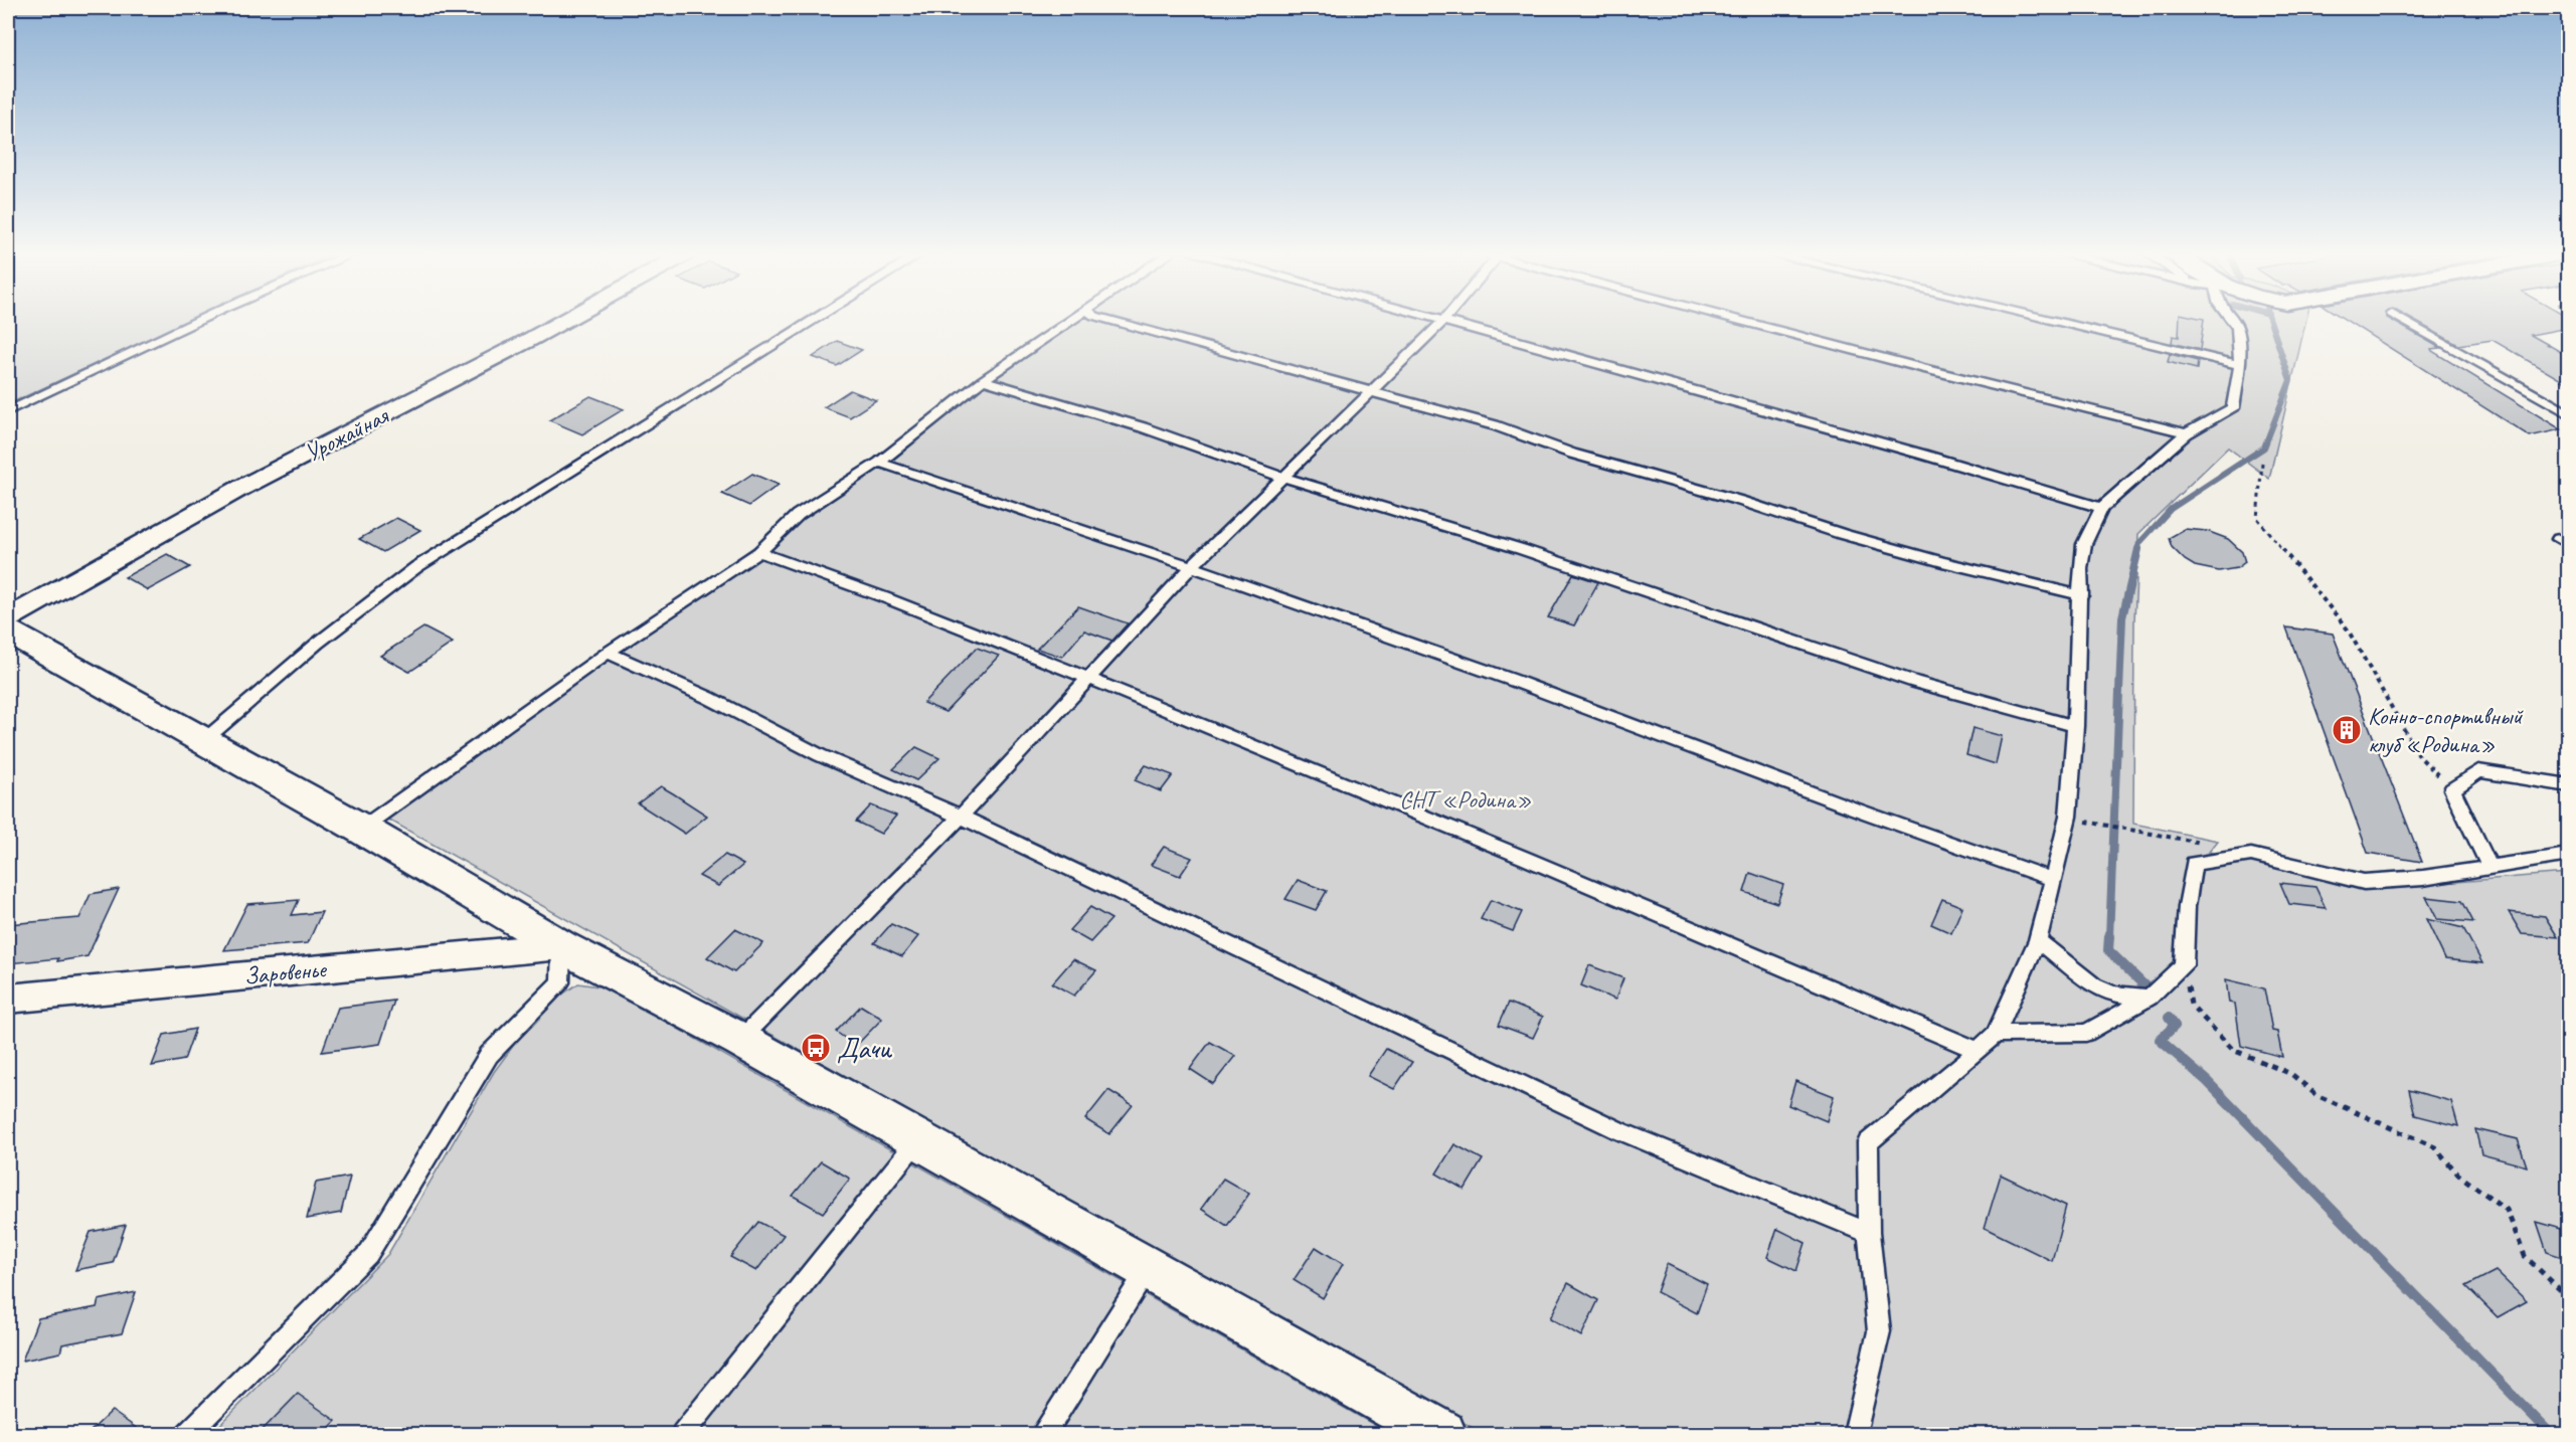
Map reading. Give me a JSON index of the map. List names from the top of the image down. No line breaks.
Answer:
{"streets":{"street":["Урожайная","Заровенье"]},"parks":["СНТ «Родина»"],"places":{"building":["Конно-спортивный клуб «Родина»"],"bus stop":["Дачи"]}}
